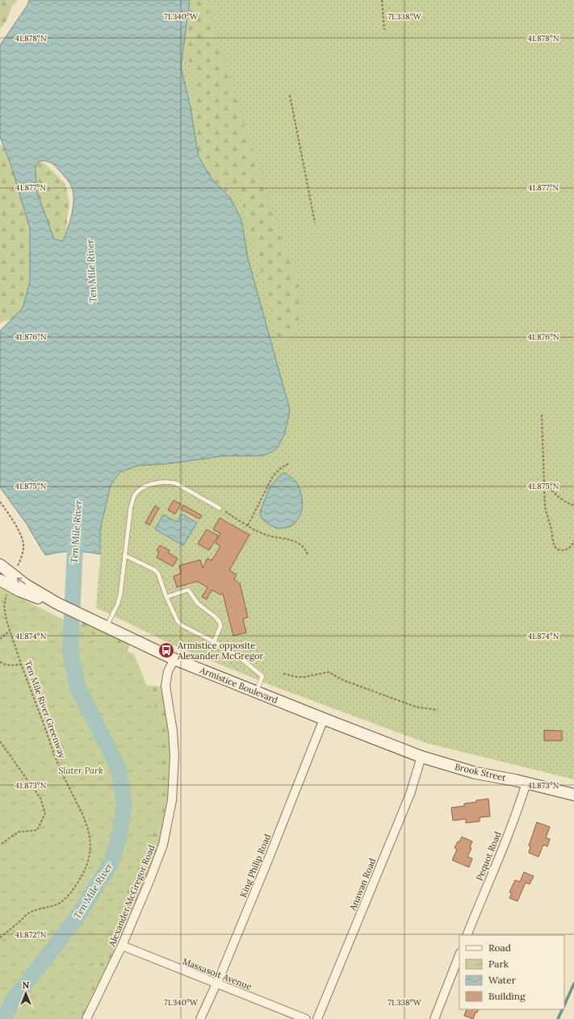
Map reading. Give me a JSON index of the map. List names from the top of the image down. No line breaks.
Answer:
{"streets":{"main road":["Armistice Boulevard","Brook Street"],"street":["Pequot Road","King Philip Road","Anawan Road","Alexander McGregor Road","Massasoit Avenue"],"path":["Ten Mile River Greenway"]},"crossings":[["Armistice Boulevard","Ten Mile River Greenway"],["Armistice Boulevard","Brook Street"],["Armistice Boulevard","King Philip Road"],["Armistice Boulevard","Anawan Road"],["Armistice Boulevard","Alexander McGregor Road"],["Brook Street","Pequot Road"],["Brook Street","Anawan Road"],["King Philip Road","Massasoit Avenue"],["Alexander McGregor Road","Massasoit Avenue"]],"water":["Ten Mile River"],"parks":["Slater Park"],"places":{"bus stop":["Armistice opposite Alexander McGregor"]},"legend":["Road","Park","Water","Building"],"north":"top","coordinates":["71.340°W","71.338°W","41.878°N","41.877°N","41.876°N","41.875°N","41.874°N","41.873°N","41.872°N"]}
